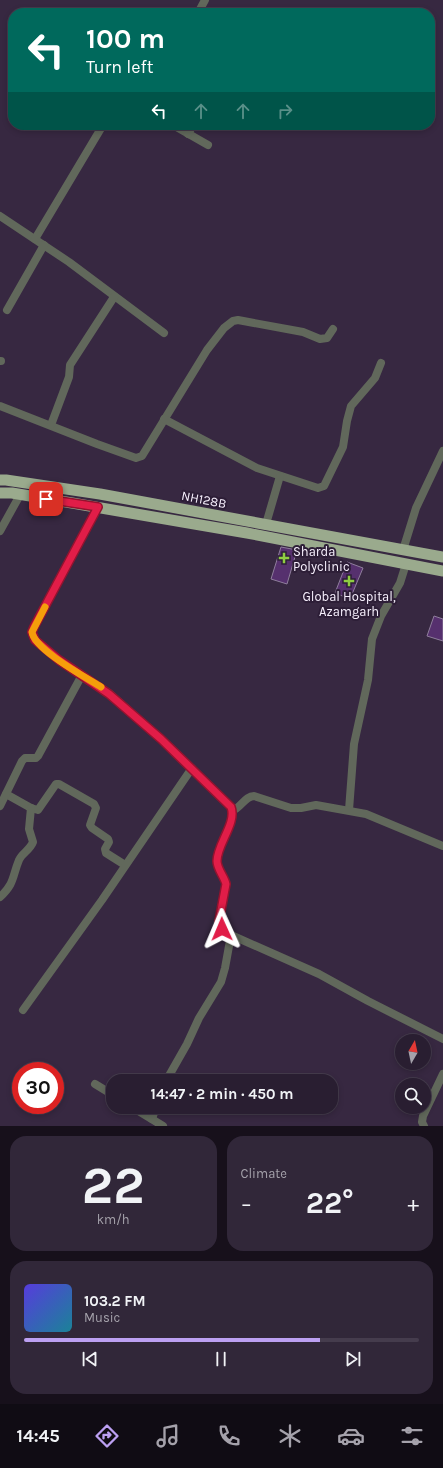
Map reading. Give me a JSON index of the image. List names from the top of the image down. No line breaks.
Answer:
{"streets":{"highway":["NH128B"]},"places":{"health":["Sharda Polyclinic","Global Hospital, Azamgarh"]},"north":"top","page":{"turn":["100 m","Turn left"],"limit":"30","trip":"14:47 · 2 min · 450 m","tile":[["22","km/h"],"Climate"],"heat":["−","22°","+"],"song":["103.2 FM","Music"],"tabs":"14:45"}}
